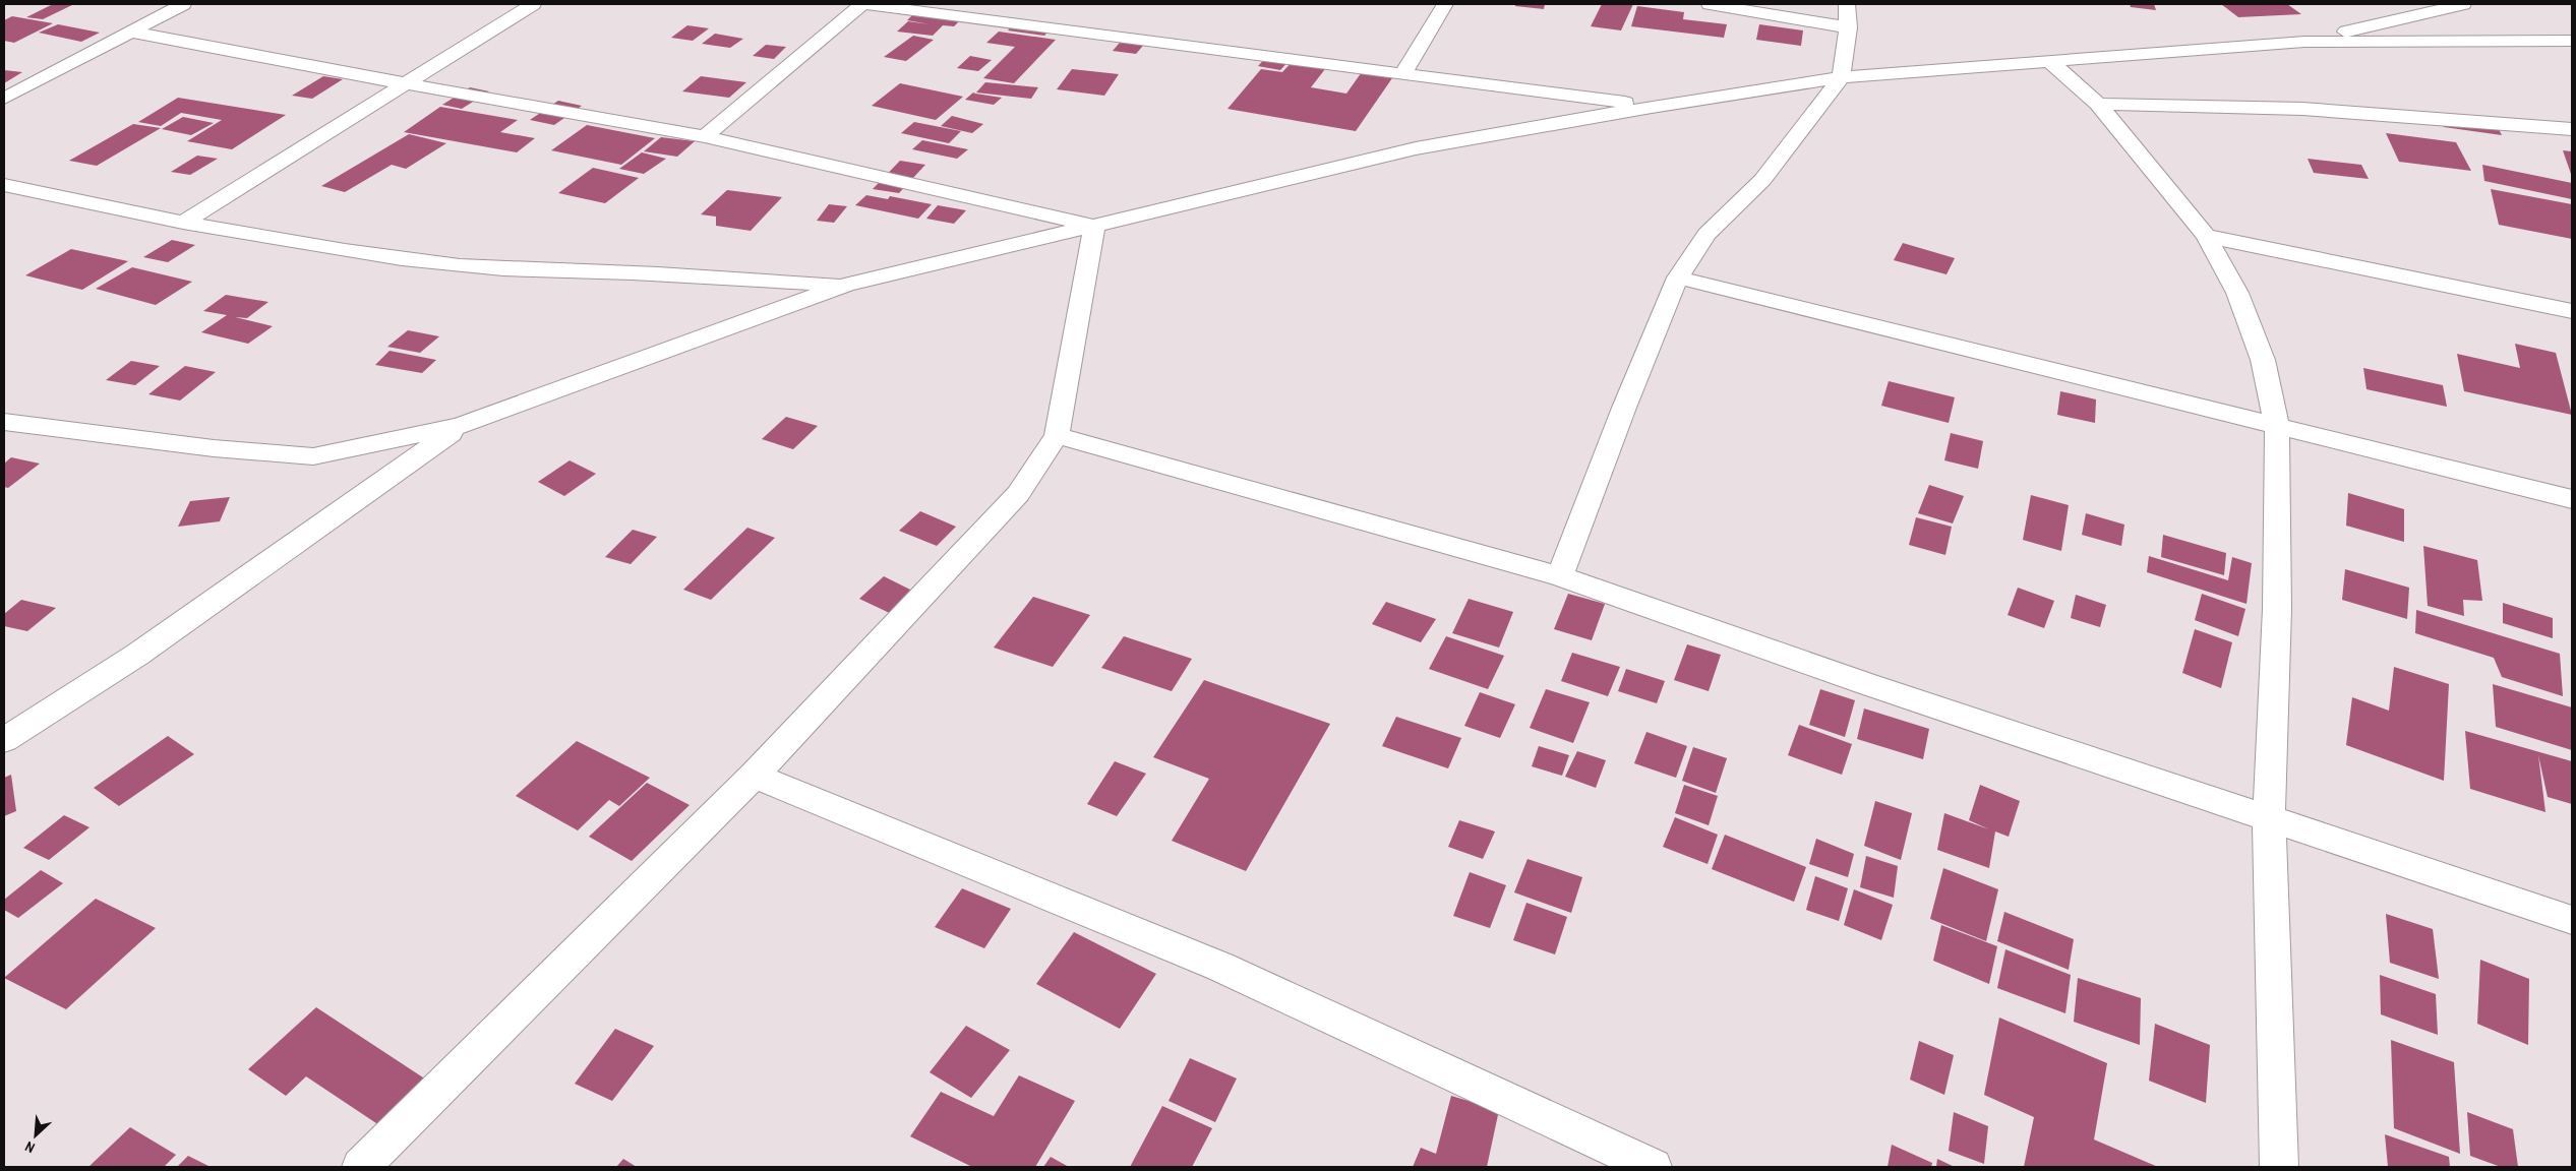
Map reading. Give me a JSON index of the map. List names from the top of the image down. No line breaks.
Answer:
{"north":"bottom left"}
